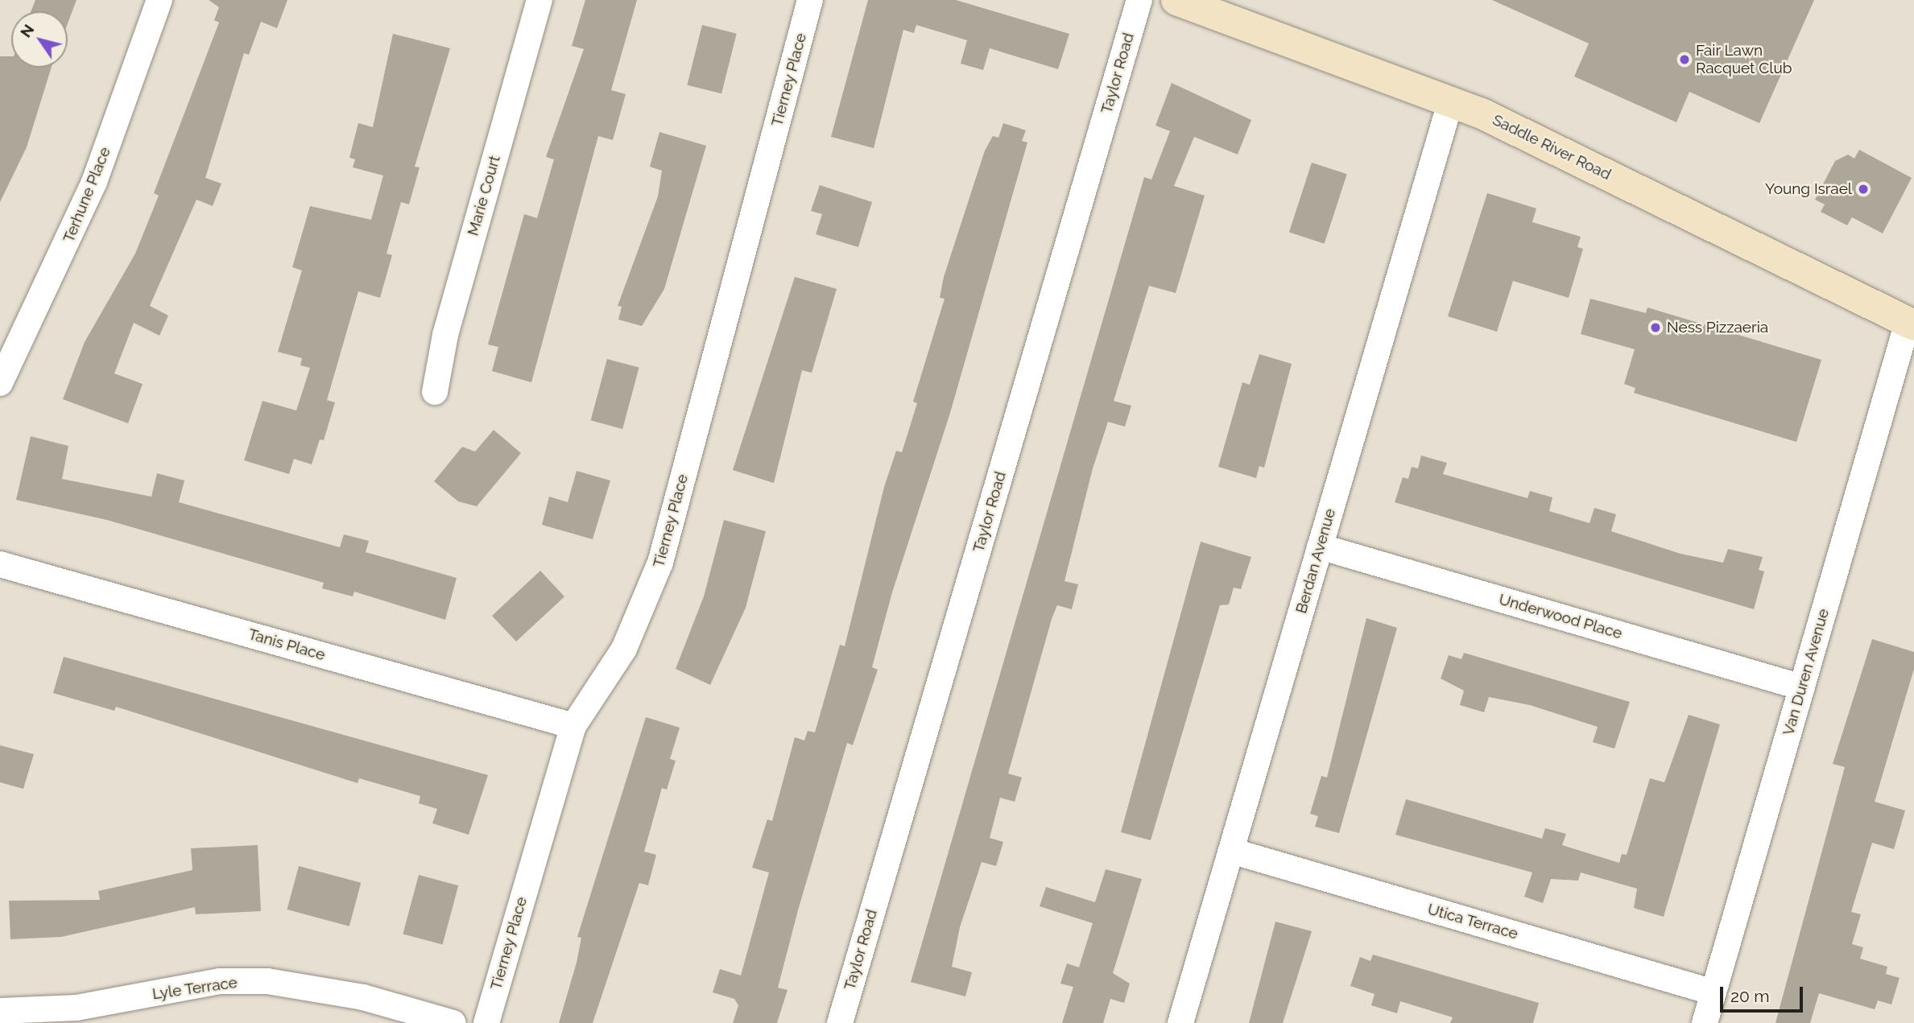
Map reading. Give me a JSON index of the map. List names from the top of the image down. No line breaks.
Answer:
{"streets":{"main road":["Saddle River Road"],"street":["Taylor Road","Tierney Place","Terhune Place","Marie Court","Berdan Avenue","Underwood Place","Tanis Place","Van Duren Avenue","Utica Terrace","Lyle Terrace"]},"crossings":[["Tierney Place","Tanis Place"],["Saddle River Road","Berdan Avenue"],["Saddle River Road","Van Duren Avenue"],["Berdan Avenue","Underwood Place"],["Berdan Avenue","Utica Terrace"],["Underwood Place","Van Duren Avenue"],["Van Duren Avenue","Utica Terrace"]],"places":["Fair Lawn Racquet Club","Young Israel","Ness Pizzaeria"],"scale_bar":"20 m","north":"top left"}
